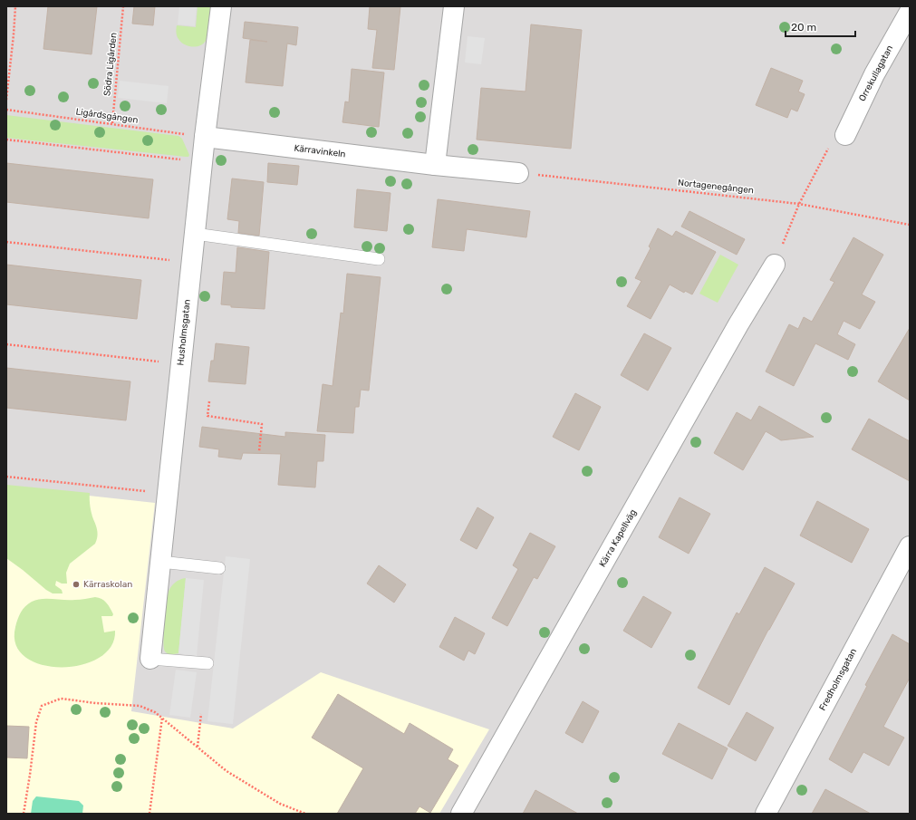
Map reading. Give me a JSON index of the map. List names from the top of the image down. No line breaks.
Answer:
{"streets":{"street":["Orrekullagatan","Kärravinkeln","Husholmsgatan","Kärra Kapellväg","Fredholmsgatan"],"path":["Södra Ligården","Ligårdsgången","Nortagenegången"]},"crossings":[["Södra Ligården","Ligårdsgången"],["Ligårdsgången","Kärravinkeln"],["Ligårdsgången","Husholmsgatan"],["Kärravinkeln","Nortagenegången"],["Kärravinkeln","Husholmsgatan"]],"places":["Kärraskolan"],"scale_bar":"20 m"}
